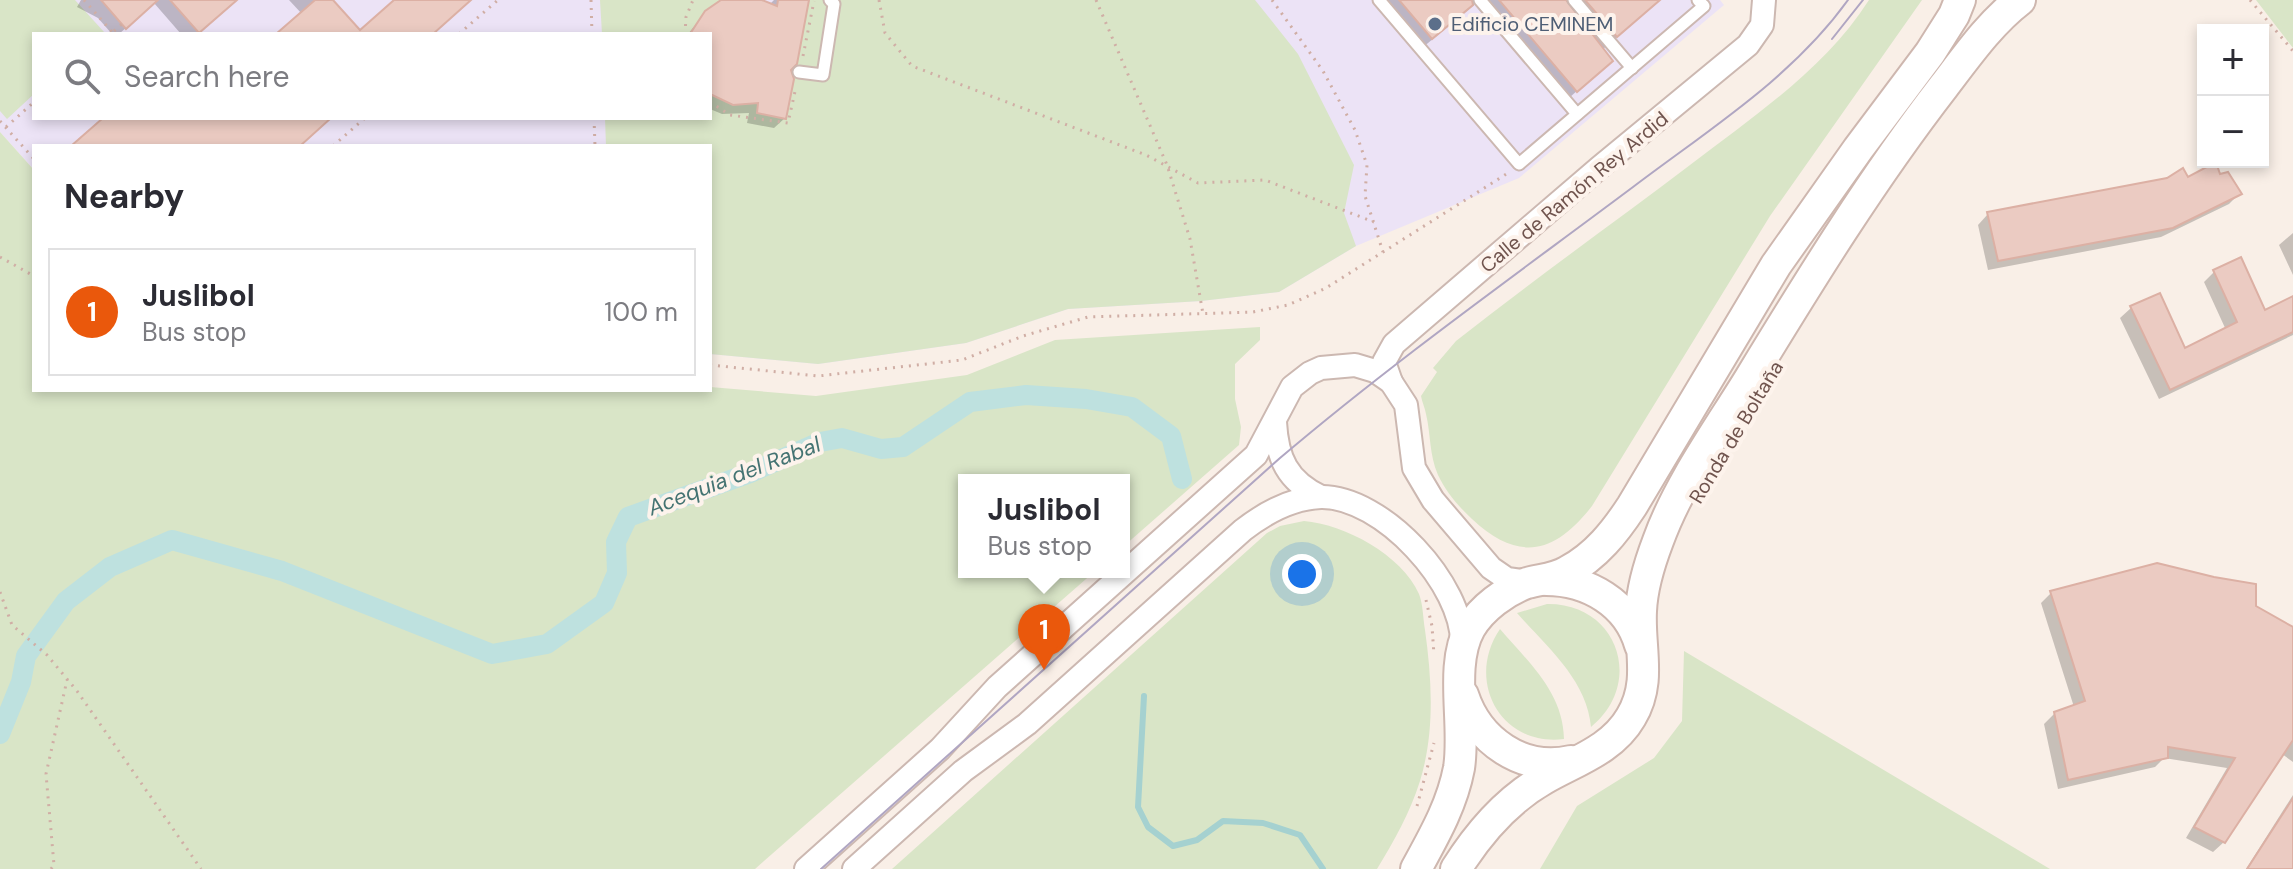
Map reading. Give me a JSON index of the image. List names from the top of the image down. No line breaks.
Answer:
{"streets":{"main road":["Ronda de Boltaña"],"street":["Calle de Ramón Rey Ardid"]},"water":["Acequia del Rabal"],"places":["Edificio CEMINEM"],"page":{"map_buttons":["+","−"],"search":"Search here","heading":"Nearby","list":[{"mark":"1","name":"Juslibol","note":"Bus stop","value":"100 m"}],"popup":["Juslibol","Bus stop"],"pins":"1"}}
